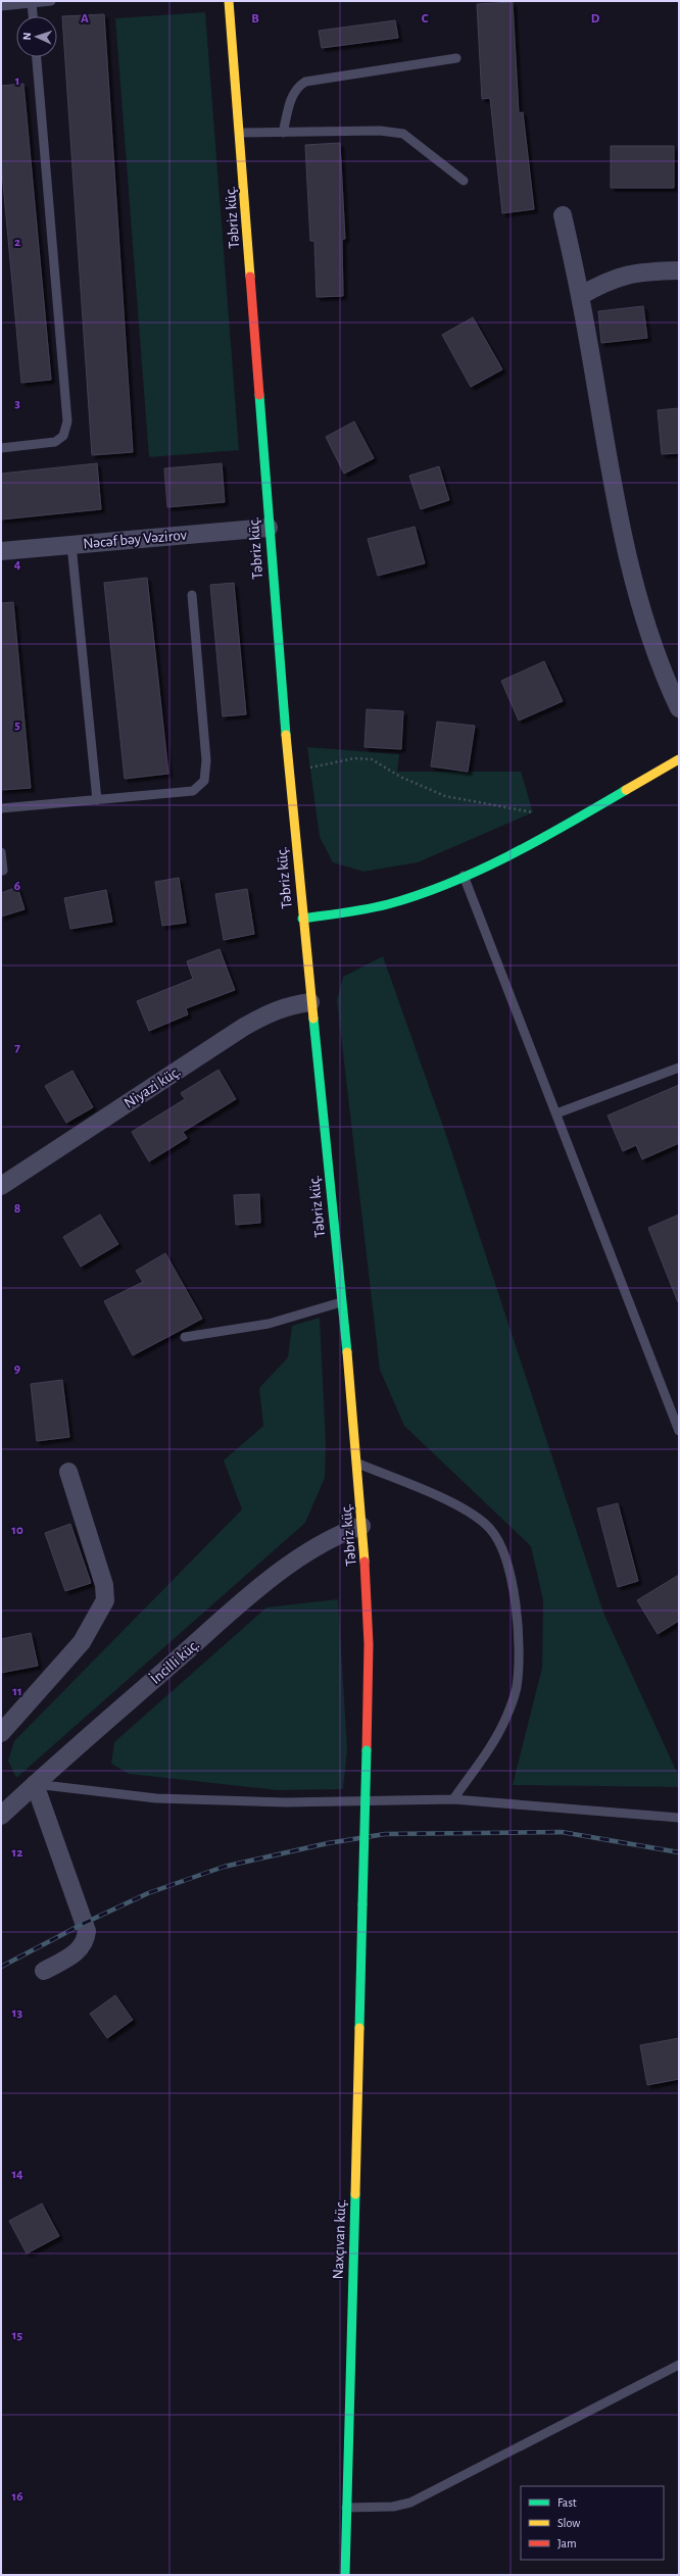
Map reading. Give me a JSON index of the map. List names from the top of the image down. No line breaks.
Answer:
{"streets":{"street":["Təbriz küç.","Nəcəf bəy Vəzirov","Niyazi küç.","İncilli küç.","Naxçıvan küç."]},"crossings":[["Təbriz küç.","Nəcəf bəy Vəzirov"],["Təbriz küç.","Niyazi küç."],["Təbriz küç.","İncilli küç."],["Təbriz küç.","Naxçıvan küç."]],"legend":["Fast","Slow","Jam"],"north":"left","grid":{"columns":["A","B","C","D"],"rows":["1","2","3","4","5","6","7","8","9","10","11","12","13","14","15","16"]}}
